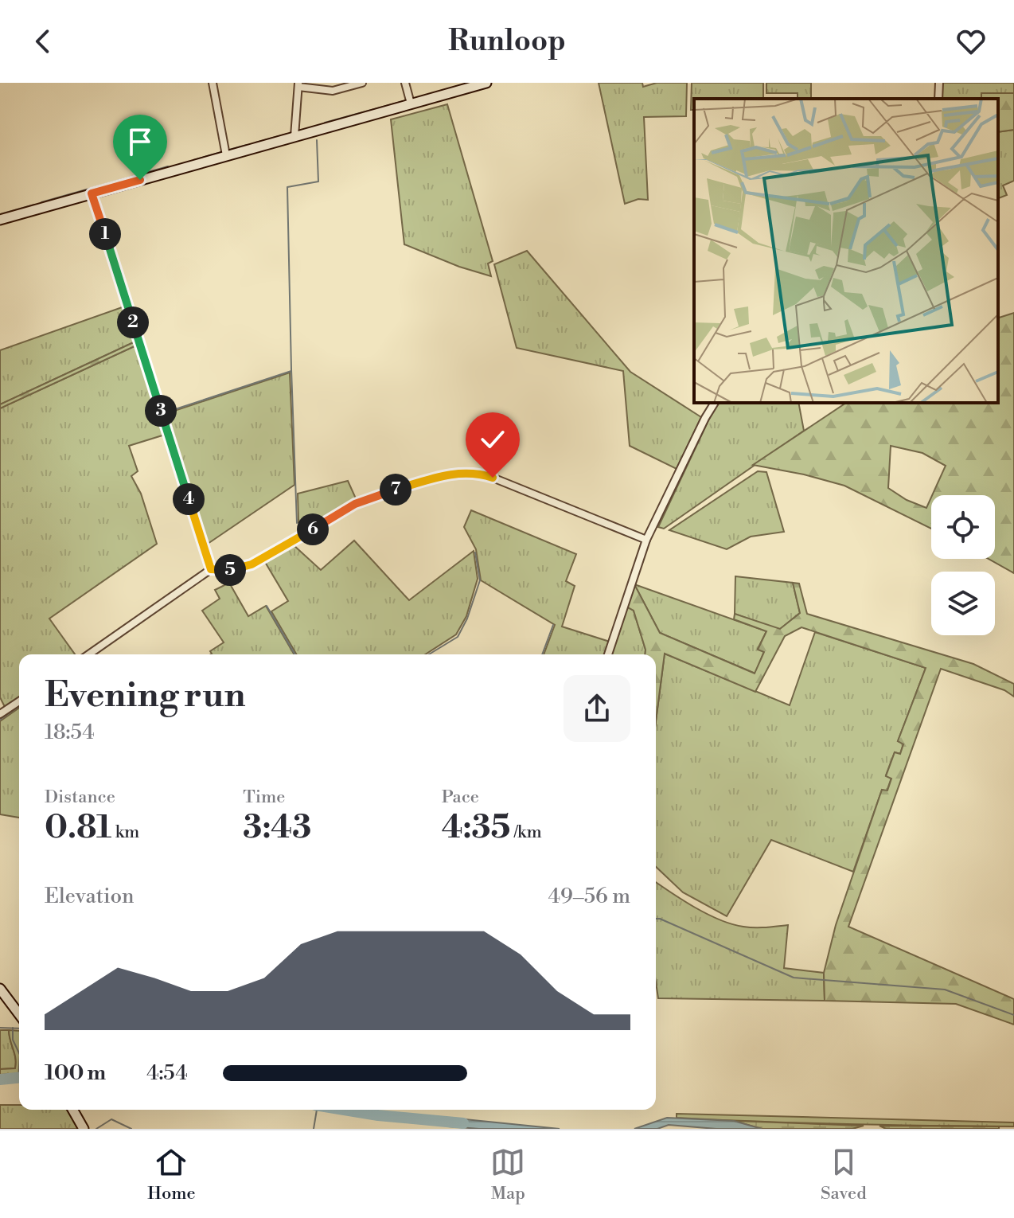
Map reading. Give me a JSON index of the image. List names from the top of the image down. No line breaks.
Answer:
{"page":{"header":"Runloop","pins":["1","2","3","7","4","6","5"],"heading":["Evening run","18:54"],"stats":[["Distance","0.81 km"],["Time","3:43"],["Pace","4:35 /km"]],"chart":["Elevation","49–56 m"],"list":[{"name":"100 m","note":"4:54"}],"tabs":["Home","Map","Saved"]}}
